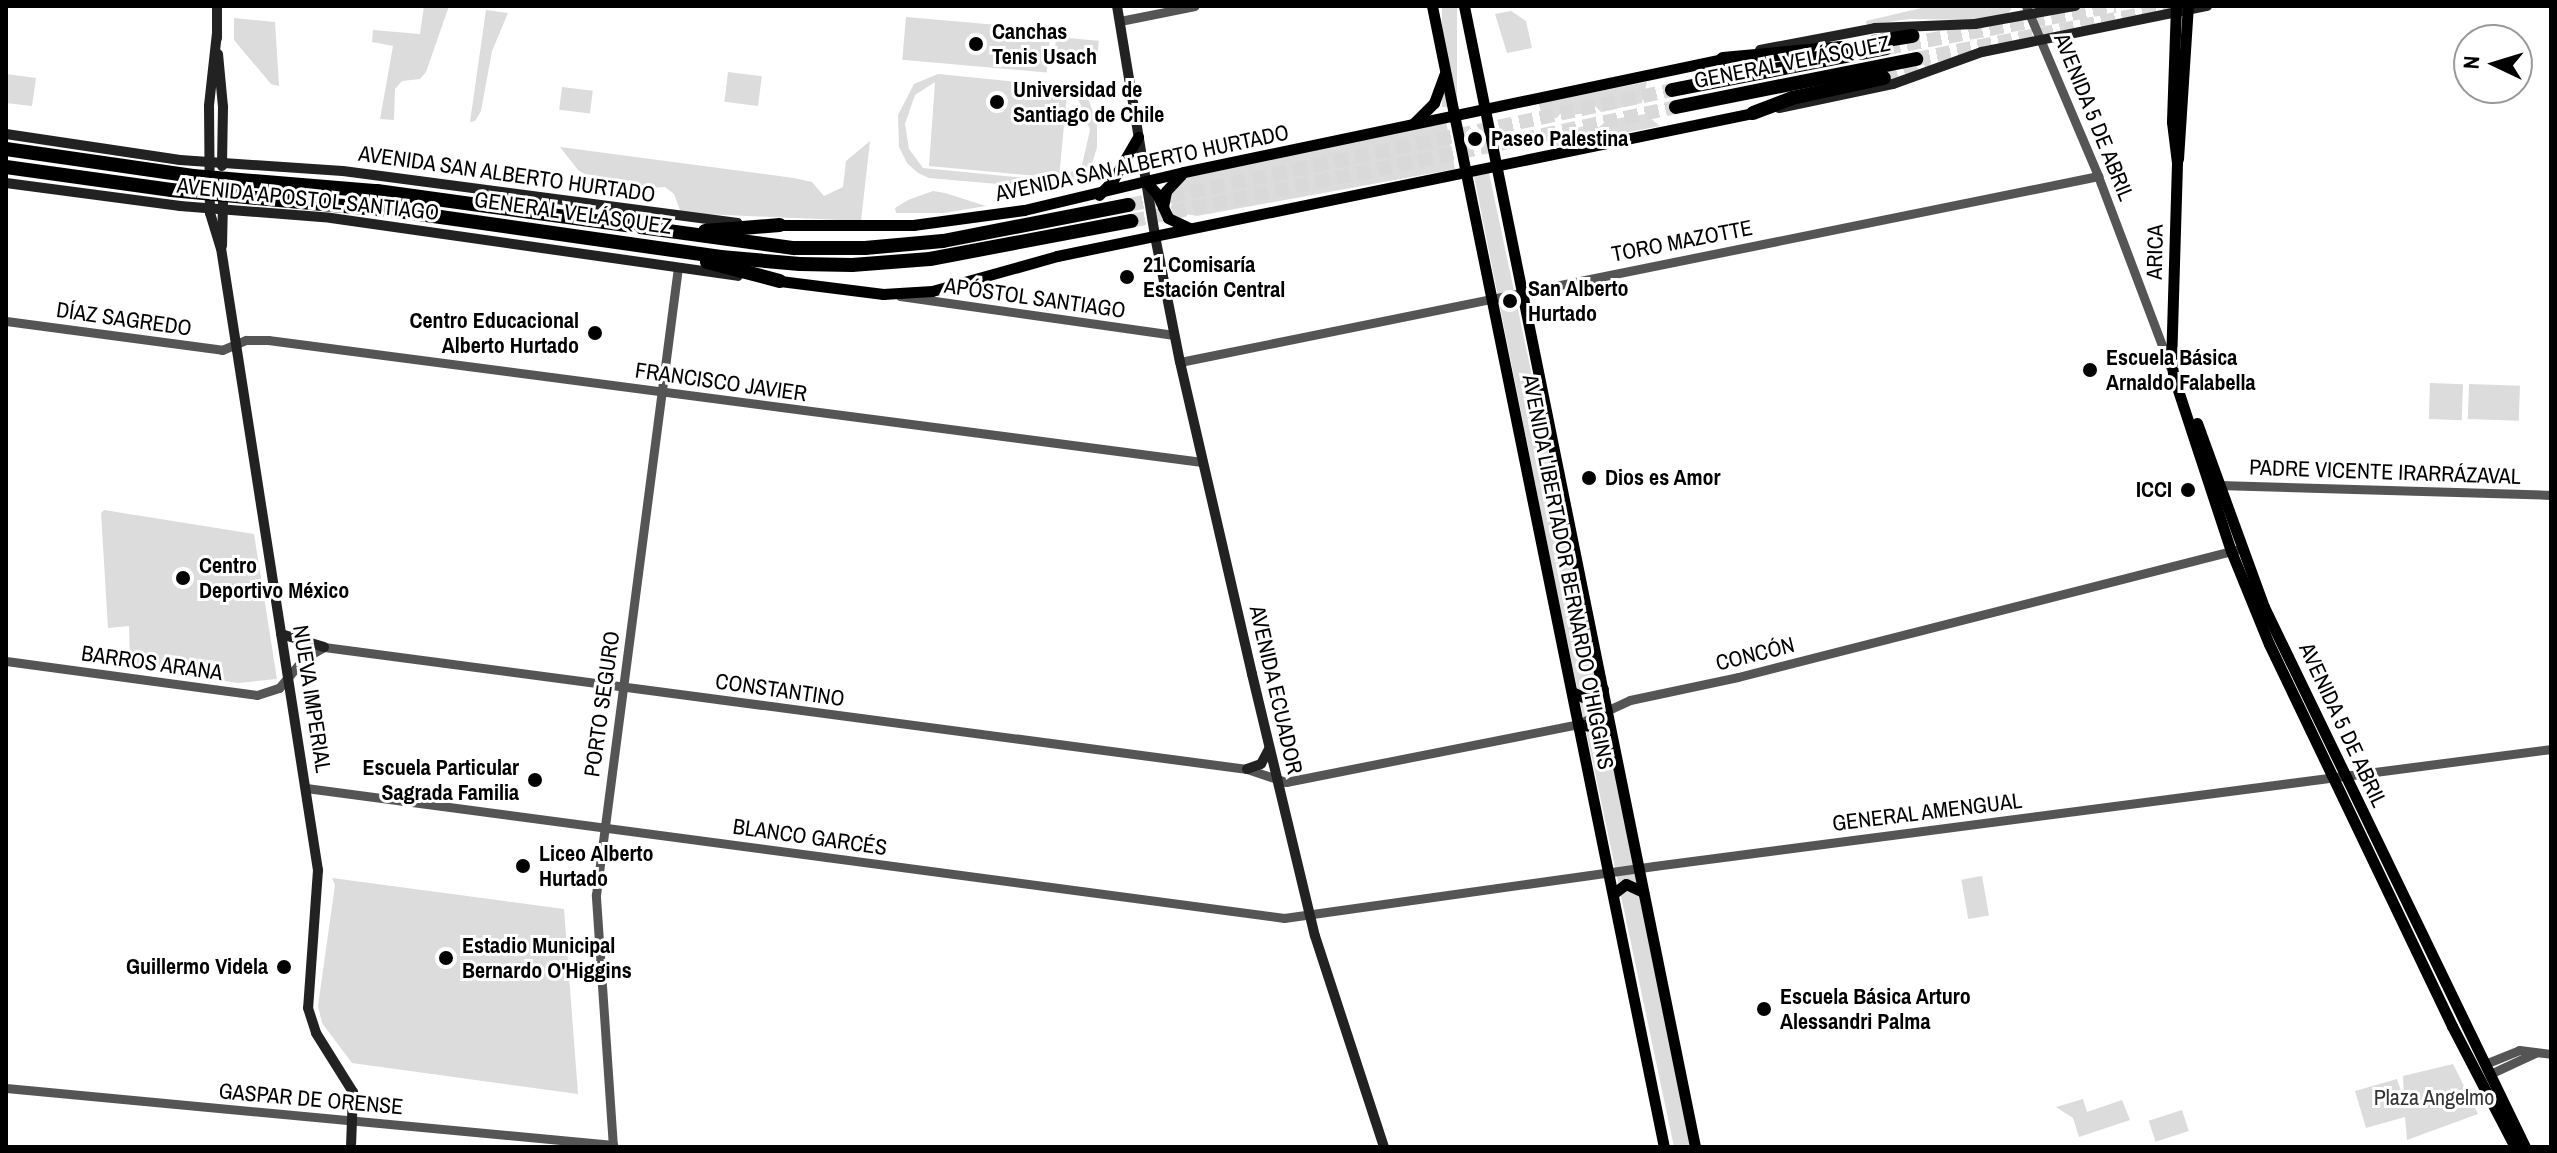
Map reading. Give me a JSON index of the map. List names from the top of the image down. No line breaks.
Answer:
{"streets":{"highway":["GENERAL VELÁSQUEZ"],"main road":["AVENIDA 5 DE ABRIL","AVENIDA SAN ALBERTO HURTADO","AVENIDA APOSTOL SANTIAGO","ARICA","AVENIDA LIBERTADOR BERNARDO O'HIGGINS","AVENIDA ECUADOR","NUEVA IMPERIAL"],"street":["TORO MAZOTTE","APÓSTOL SANTIAGO","DÍAZ SAGREDO","FRANCISCO JAVIER","PADRE VICENTE IRARRÁZAVAL","CONCÓN","BARROS ARANA","CONSTANTINO","PORTO SEGURO","GENERAL AMENGUAL","BLANCO GARCÉS","GASPAR DE ORENSE"]},"crossings":[["AVENIDA 5 DE ABRIL","AVENIDA SAN ALBERTO HURTADO"],["AVENIDA 5 DE ABRIL","TORO MAZOTTE"],["AVENIDA 5 DE ABRIL","ARICA"],["AVENIDA 5 DE ABRIL","PADRE VICENTE IRARRÁZAVAL"],["AVENIDA 5 DE ABRIL","CONCÓN"],["AVENIDA 5 DE ABRIL","GENERAL AMENGUAL"],["AVENIDA SAN ALBERTO HURTADO","AVENIDA APOSTOL SANTIAGO"],["AVENIDA SAN ALBERTO HURTADO","AVENIDA LIBERTADOR BERNARDO O'HIGGINS"],["AVENIDA SAN ALBERTO HURTADO","AVENIDA ECUADOR"],["AVENIDA SAN ALBERTO HURTADO","NUEVA IMPERIAL"],["AVENIDA APOSTOL SANTIAGO","APÓSTOL SANTIAGO"],["AVENIDA APOSTOL SANTIAGO","NUEVA IMPERIAL"],["AVENIDA APOSTOL SANTIAGO","PORTO SEGURO"],["TORO MAZOTTE","AVENIDA LIBERTADOR BERNARDO O'HIGGINS"],["TORO MAZOTTE","AVENIDA ECUADOR"],["APÓSTOL SANTIAGO","AVENIDA ECUADOR"],["DÍAZ SAGREDO","FRANCISCO JAVIER"],["DÍAZ SAGREDO","NUEVA IMPERIAL"],["FRANCISCO JAVIER","AVENIDA ECUADOR"],["FRANCISCO JAVIER","NUEVA IMPERIAL"],["FRANCISCO JAVIER","PORTO SEGURO"],["AVENIDA LIBERTADOR BERNARDO O'HIGGINS","CONCÓN"],["AVENIDA LIBERTADOR BERNARDO O'HIGGINS","GENERAL AMENGUAL"],["CONCÓN","CONSTANTINO"],["CONCÓN","AVENIDA ECUADOR"],["BARROS ARANA","NUEVA IMPERIAL"],["CONSTANTINO","AVENIDA ECUADOR"],["CONSTANTINO","PORTO SEGURO"],["AVENIDA ECUADOR","GENERAL AMENGUAL"],["AVENIDA ECUADOR","BLANCO GARCÉS"],["NUEVA IMPERIAL","BLANCO GARCÉS"],["NUEVA IMPERIAL","GASPAR DE ORENSE"],["PORTO SEGURO","BLANCO GARCÉS"],["PORTO SEGURO","GASPAR DE ORENSE"],["GENERAL AMENGUAL","BLANCO GARCÉS"]],"parks":["Plaza Angelmo"],"places":["Canchas Tenis Usach","Universidad de Santiago de Chile","Paseo Palestina","21 Comisaría Estación Central","San Alberto Hurtado","Centro Educacional Alberto Hurtado","Escuela Básica Arnaldo Falabella","Dios es Amor","ICCI","Centro Deportivo México","Escuela Particular Sagrada Familia","Liceo Alberto Hurtado","Estadio Municipal Bernardo O'Higgins","Guillermo Videla","Escuela Básica Arturo Alessandri Palma"],"north":"left"}
